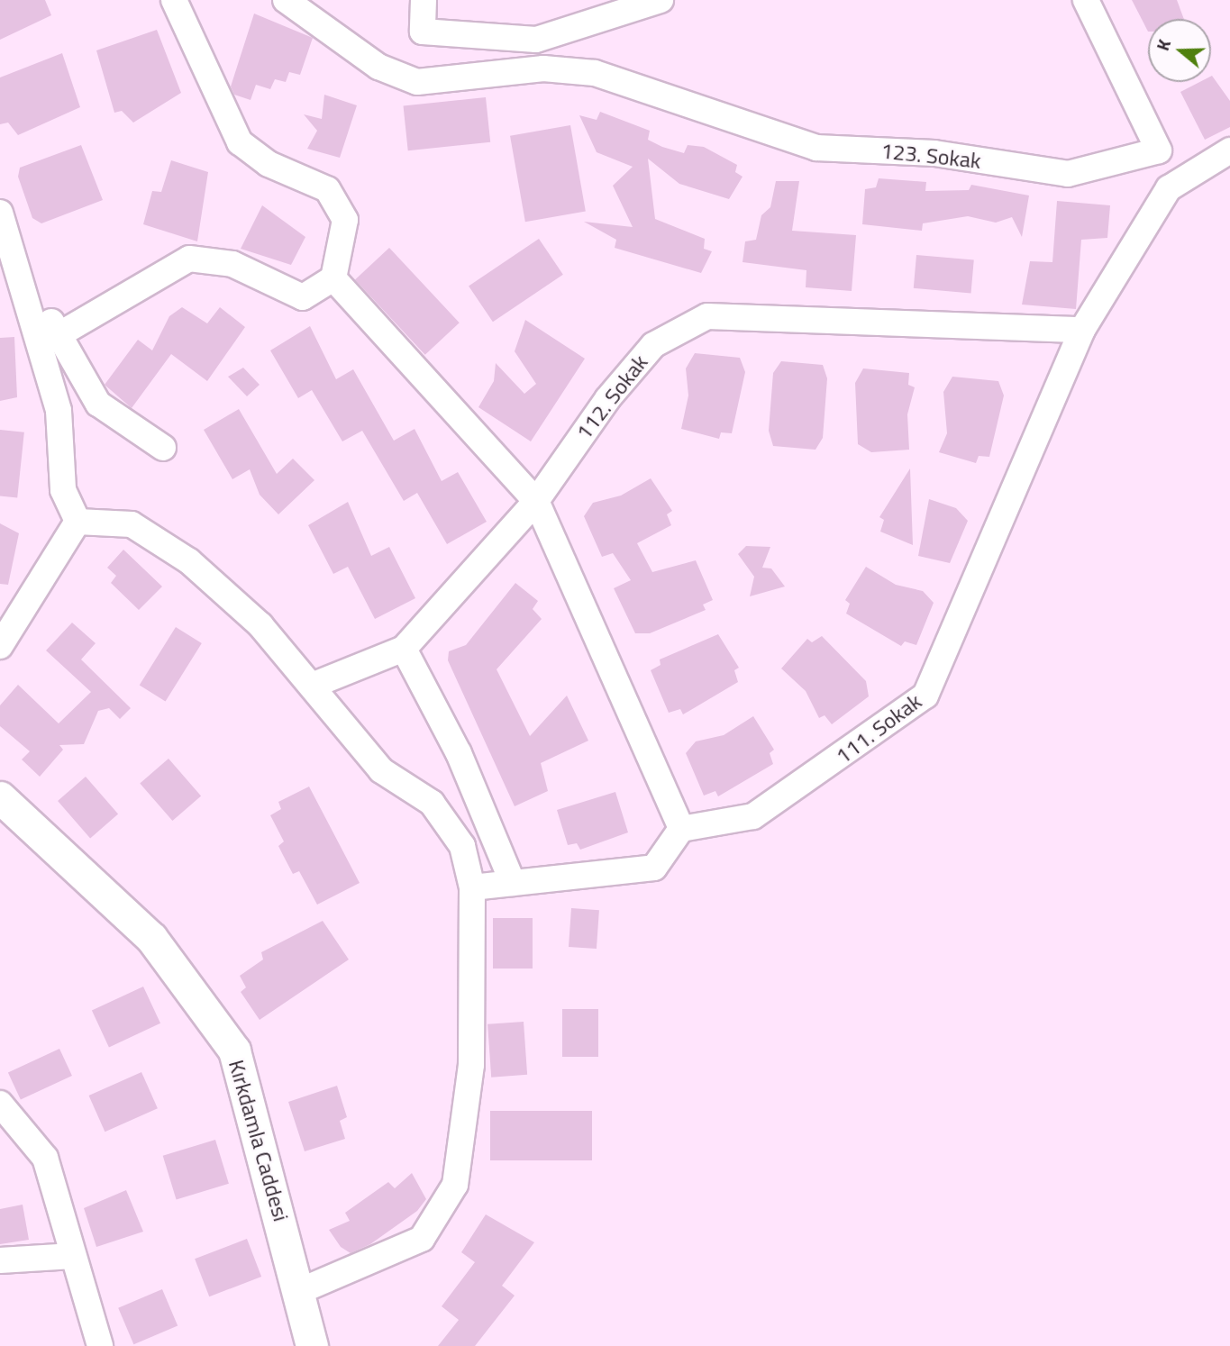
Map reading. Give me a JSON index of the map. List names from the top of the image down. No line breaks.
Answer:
{"streets":{"street":["123. Sokak","112. Sokak","111. Sokak","Kırkdamla Caddesi"]},"crossings":[["112. Sokak","111. Sokak"]],"north":"left"}
